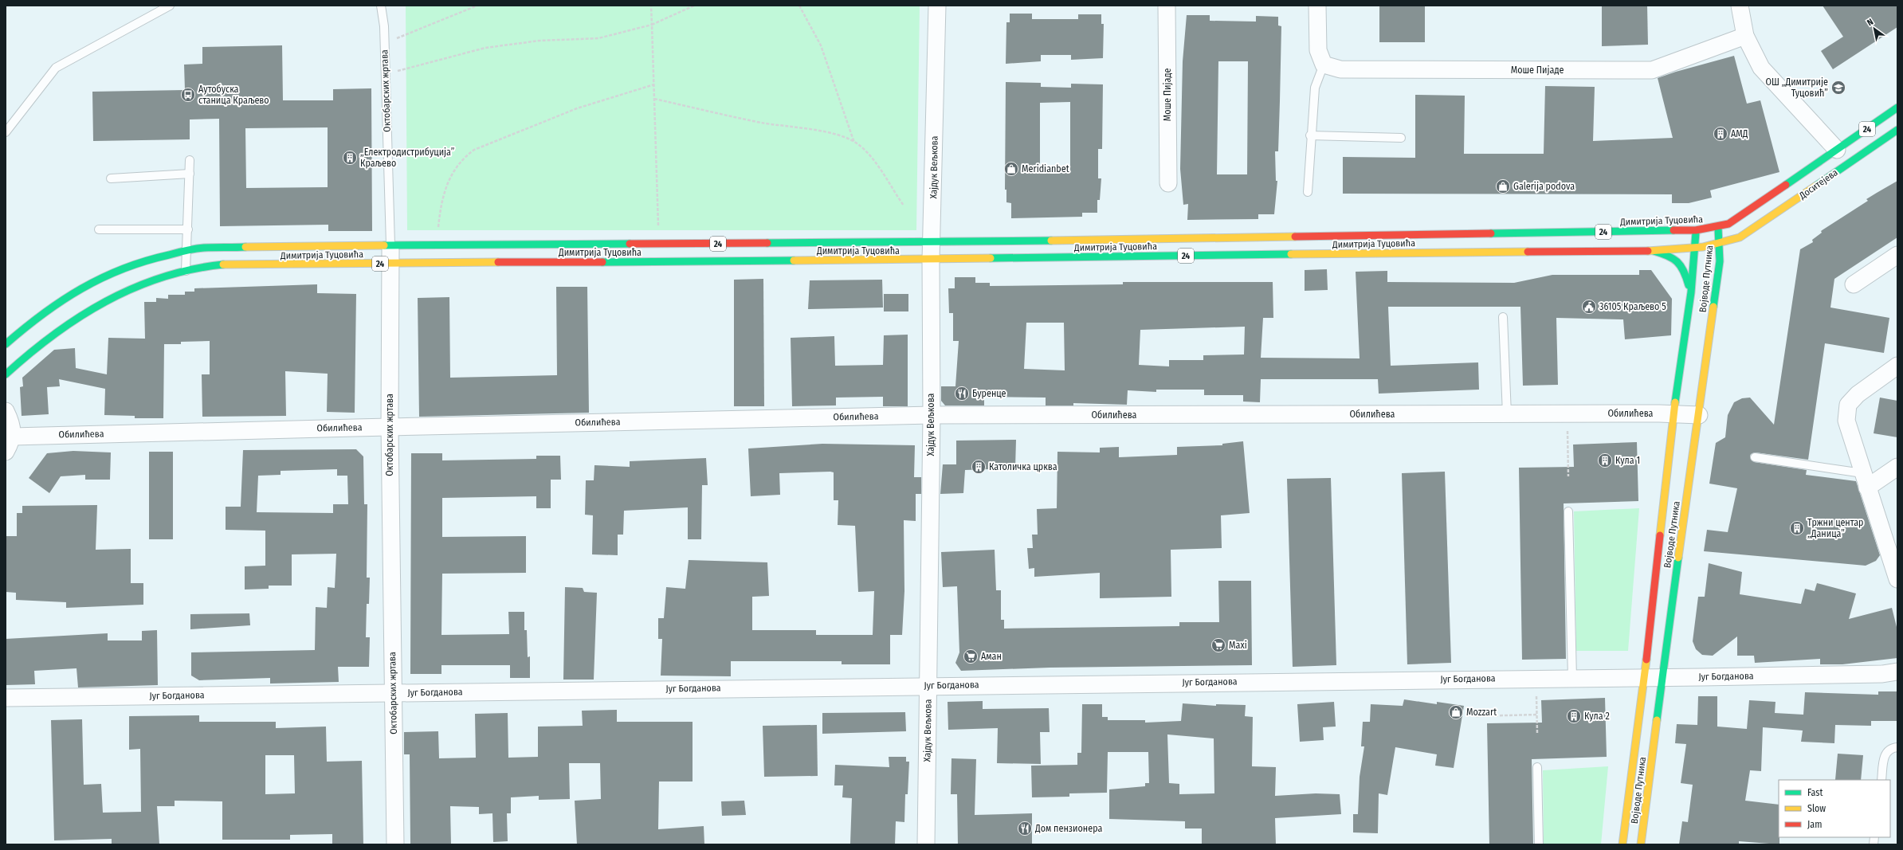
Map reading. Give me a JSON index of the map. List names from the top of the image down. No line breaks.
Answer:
{"streets":{"main road":["24","Доситејева","Димитрија Туцовића","Војводе Путника"],"street":["Моше Пијаде","Октобарских жртава","Хајдук Вељкова","Обилићева","Југ Богданова"]},"crossings":[["Октобарских жртава","Димитрија Туцовића"],["Октобарских жртава","Обилићева"],["Октобарских жртава","Југ Богданова"],["Хајдук Вељкова","Димитрија Туцовића"],["Хајдук Вељкова","Обилићева"],["Хајдук Вељкова","Југ Богданова"],["Доситејева","Димитрија Туцовића"],["Доситејева","Војводе Путника"],["Димитрија Туцовића","Војводе Путника"],["Војводе Путника","Обилићева"],["Војводе Путника","Југ Богданова"]],"places":{"school or university":["ОШ „Димитрије Туцовић”"],"bus stop":["Аутобуска станица Краљево"],"building":["АМД","„Електродистрибуција” Краљево","Кула 1","Католичка црква","Тржни центар „Даница”","Кула 2"],"shop":["Meridianbet","Galerija podova","Mozzart"],"public building":["36105 Краљево 5"],"restaurant":["Буренце","Дом пензионера"],"supermarket":["Maxi","Аман"]},"legend":["Fast","Slow","Jam"],"north":"top left"}
